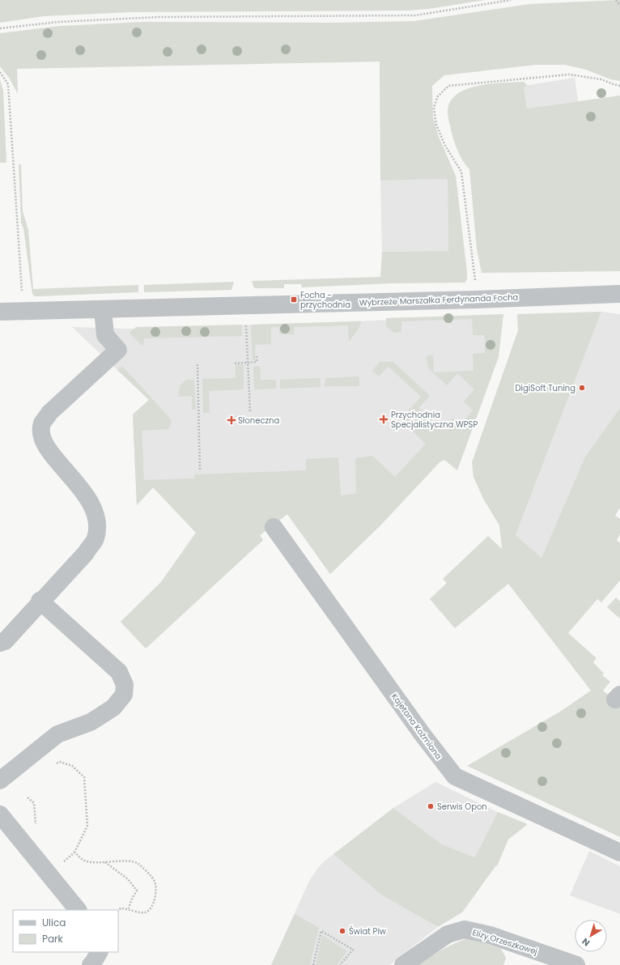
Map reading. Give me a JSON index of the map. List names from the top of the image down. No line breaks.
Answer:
{"streets":{"street":["Wybrzeże Marszałka Ferdynanda Focha","Kajetana Koźmiana","Elizy Orzeszkowej"]},"places":{"transit":["Focha - przychodnia"],"other":["DigiSoft Tuning","Serwis Opon","Świat Piw"],"health":["Przychodnia Specjalistyczna WPSP","Słoneczna"]},"legend":["Ulica","Park"],"north":"bottom left"}
